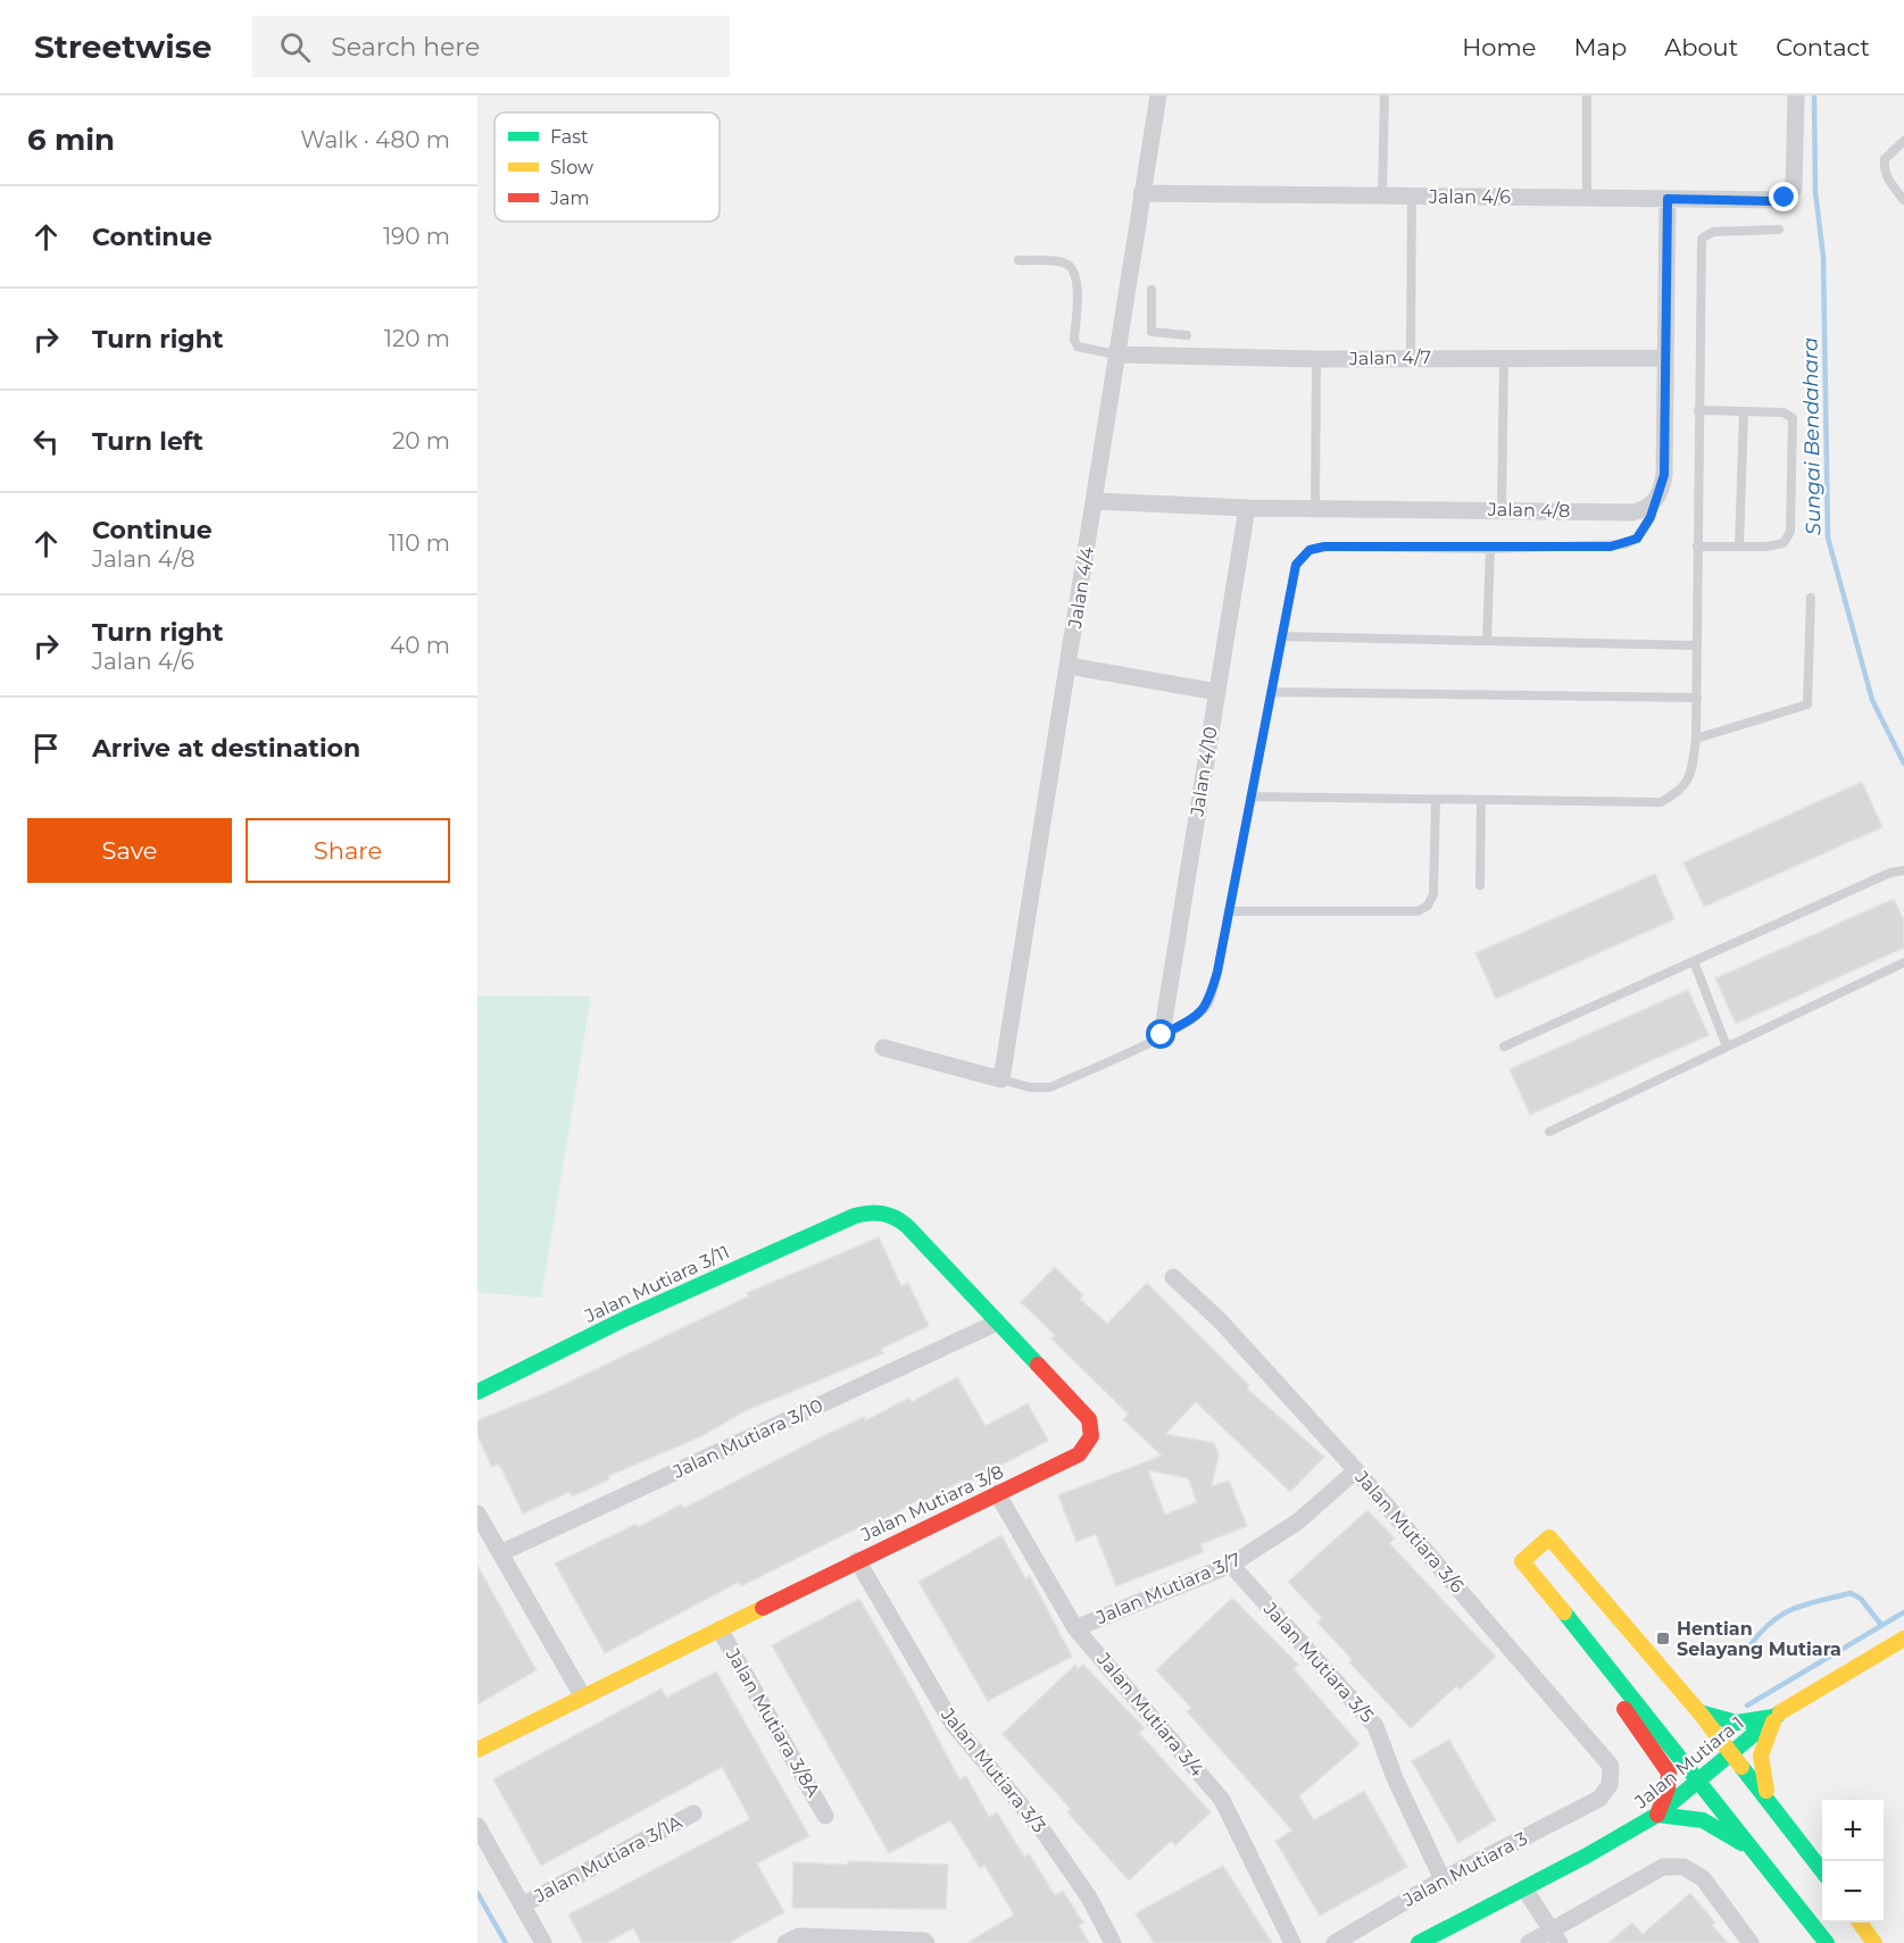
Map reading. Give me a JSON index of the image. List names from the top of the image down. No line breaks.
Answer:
{"streets":{"street":["Jalan 4/6","Jalan 4/7","Jalan 4/8","Jalan 4/4","Jalan 4/10","Jalan Mutiara 3/11","Jalan Mutiara 3/10","Jalan Mutiara 3/8","Jalan Mutiara 3/6","Jalan Mutiara 3/7","Jalan Mutiara 3/5","Jalan Mutiara 3/4","Jalan Mutiara 3/8A","Jalan Mutiara 1","Jalan Mutiara 3/3","Jalan Mutiara 3/1A","Jalan Mutiara 3"]},"crossings":[["Jalan 4/6","Jalan 4/4"],["Jalan 4/7","Jalan 4/4"],["Jalan 4/8","Jalan 4/4"],["Jalan 4/8","Jalan 4/10"],["Jalan Mutiara 3/11","Jalan Mutiara 3/8"],["Jalan Mutiara 3/10","Jalan Mutiara 3/8"],["Jalan Mutiara 3/8","Jalan Mutiara 3/4"],["Jalan Mutiara 3/8","Jalan Mutiara 3/8A"],["Jalan Mutiara 3/8","Jalan Mutiara 3/3"],["Jalan Mutiara 3/6","Jalan Mutiara 3/7"],["Jalan Mutiara 3/6","Jalan Mutiara 3"],["Jalan Mutiara 3/7","Jalan Mutiara 3/5"],["Jalan Mutiara 3/7","Jalan Mutiara 3/4"],["Jalan Mutiara 3/5","Jalan Mutiara 3"]],"water":["Sungai Bendahara"],"places":{"transit":["Hentian Selayang Mutiara"]},"legend":["Fast","Slow","Jam"],"page":{"header":"Streetwise","search":"Search here","nav":["Home","Map","About","Contact"],"heading":["6 min","Walk · 480 m"],"list":[["Continue","190 m"],["Turn right","120 m"],["Turn left","20 m"],["Continue","Jalan 4/8","110 m"],["Turn right","Jalan 4/6","40 m"],"Arrive at destination"],"buttons":["Save","Share"],"map_buttons":["+","−"]}}
